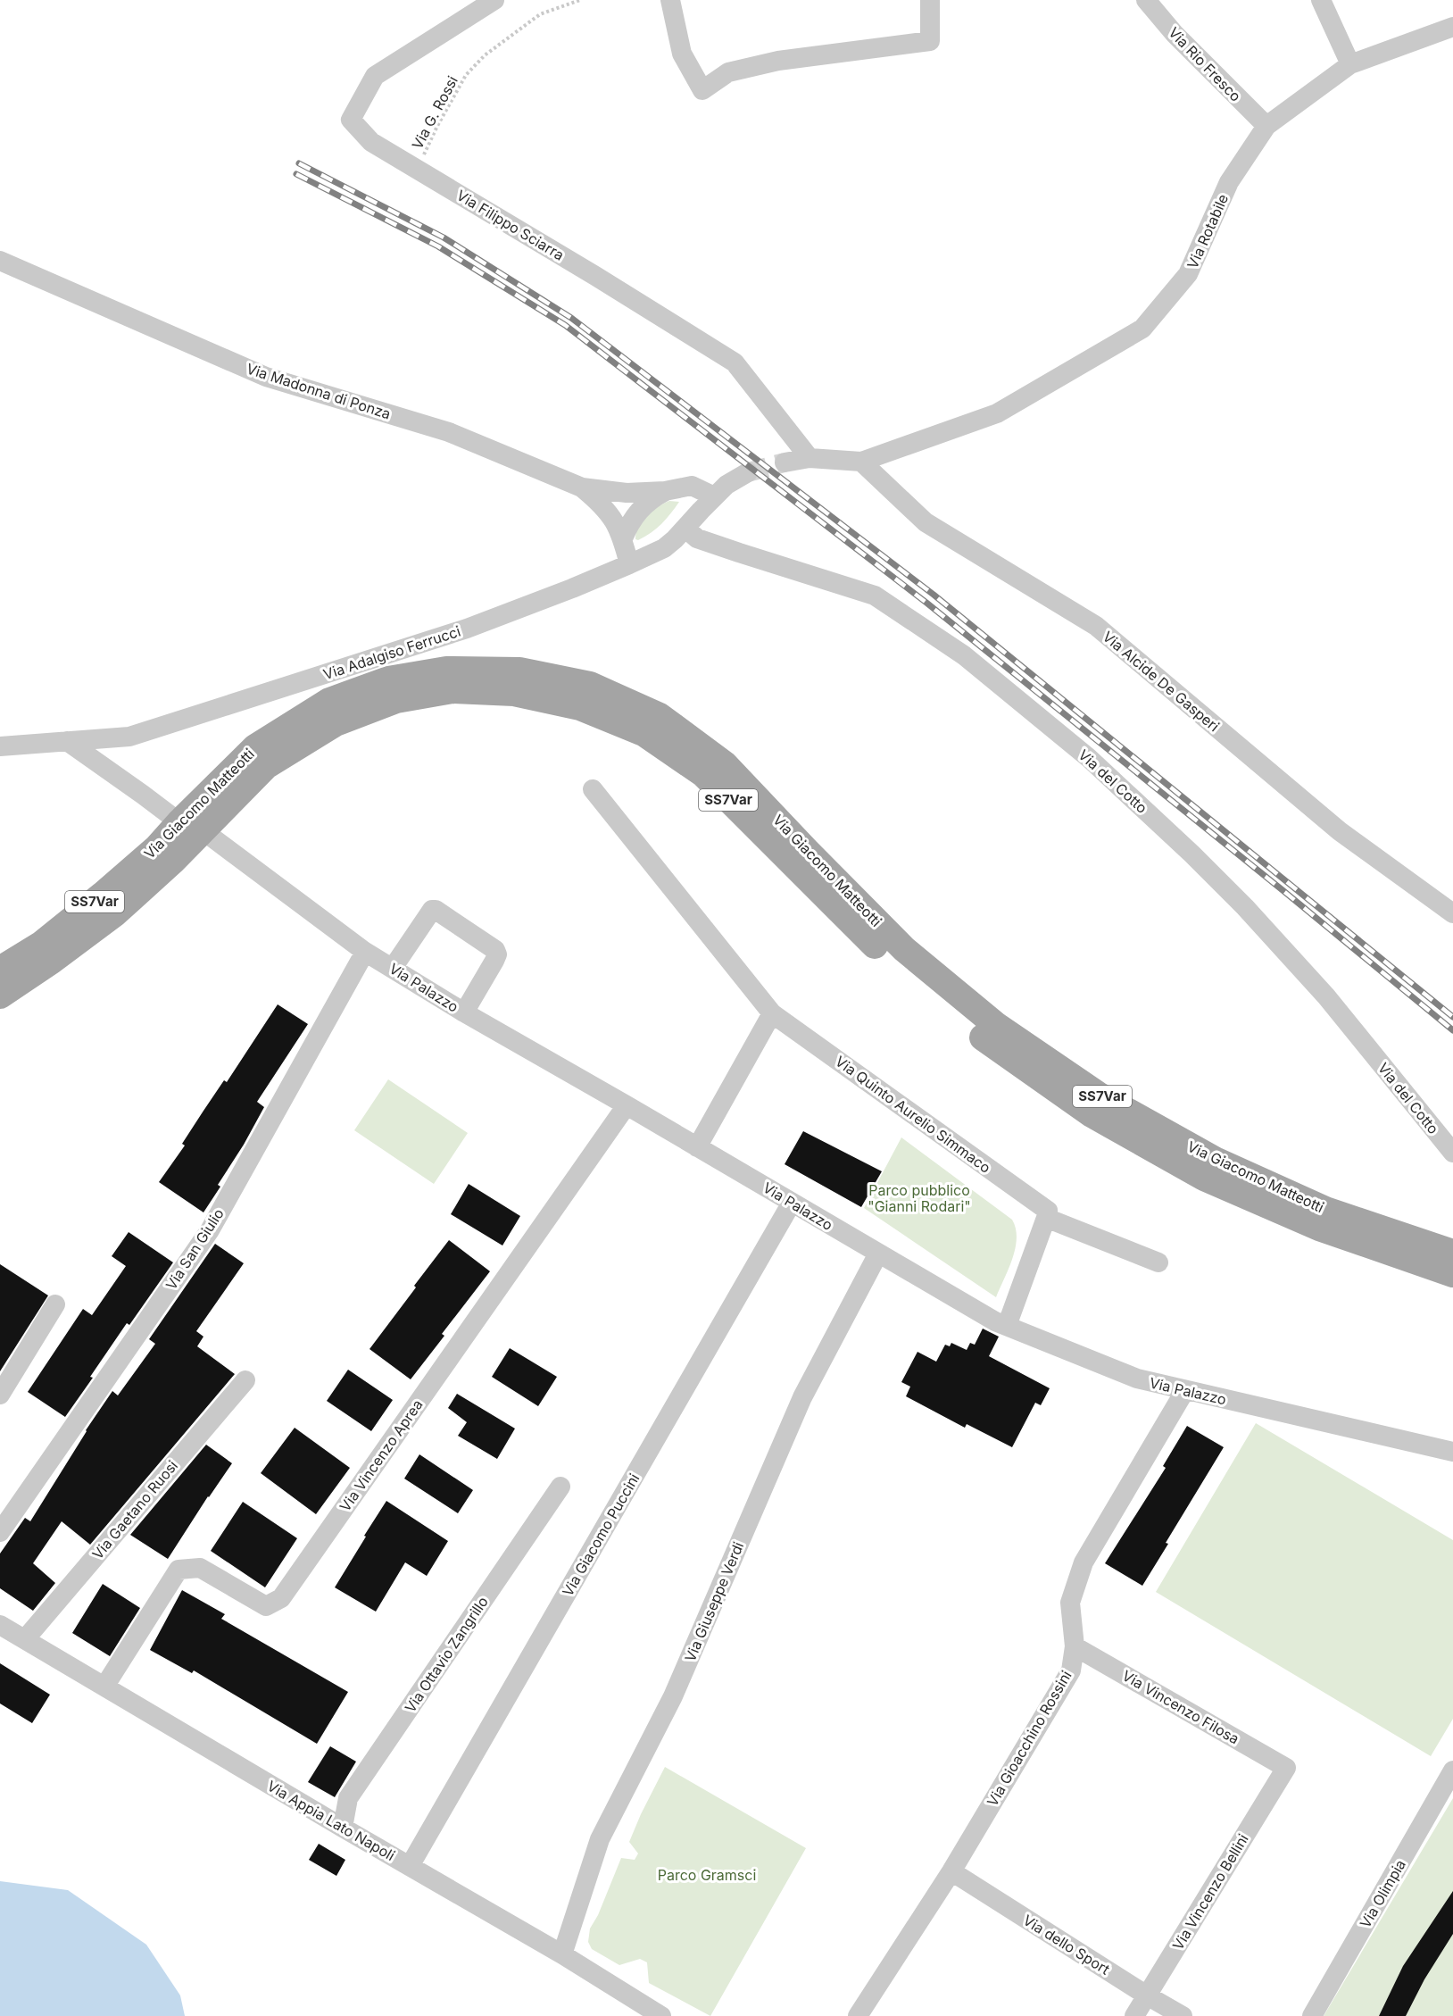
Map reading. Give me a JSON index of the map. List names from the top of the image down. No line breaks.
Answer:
{"streets":{"main road":["SS7Var","Via Giacomo Matteotti"],"street":["Via Rio Fresco","Via Filippo Sciarra","Via Rotabile","Via Madonna di Ponza","Via Adalgiso Ferrucci","Via Alcide De Gasperi","Via del Cotto","Via Palazzo","Via Quinto Aurelio Simmaco","Via San Giulio","Via Vincenzo Aprea","Via Gaetano Ruosi","Via Giacomo Puccini","Via Giuseppe Verdi","Via Ottavio Zangrillo","Via Vincenzo Filosa","Via Gioacchino Rossini","Via Appia Lato Napoli","Via Vincenzo Bellini","Via Olimpia","Via dello Sport"],"path":["Via G. Rossi"]},"crossings":[["Via Rio Fresco","Via Rotabile"],["Via G. Rossi","Via Filippo Sciarra"],["Via Rotabile","Via Alcide De Gasperi"],["Via Madonna di Ponza","Via Adalgiso Ferrucci"],["Via Adalgiso Ferrucci","Via del Cotto"],["Via Adalgiso Ferrucci","Via Palazzo"],["Via Giacomo Matteotti","Via Palazzo"],["Via Palazzo","Via San Giulio"],["Via Palazzo","Via Vincenzo Aprea"],["Via Palazzo","Via Giacomo Puccini"],["Via Palazzo","Via Giuseppe Verdi"],["Via Palazzo","Via Gioacchino Rossini"],["Via Vincenzo Aprea","Via Appia Lato Napoli"],["Via Gaetano Ruosi","Via Appia Lato Napoli"],["Via Giacomo Puccini","Via Appia Lato Napoli"],["Via Giuseppe Verdi","Via Appia Lato Napoli"],["Via Ottavio Zangrillo","Via Appia Lato Napoli"],["Via Vincenzo Filosa","Via Gioacchino Rossini"],["Via Vincenzo Filosa","Via Vincenzo Bellini"],["Via Gioacchino Rossini","Via dello Sport"],["Via Vincenzo Bellini","Via dello Sport"]],"parks":["Parco pubblico \"Gianni Rodari\"","Parco Gramsci"]}
